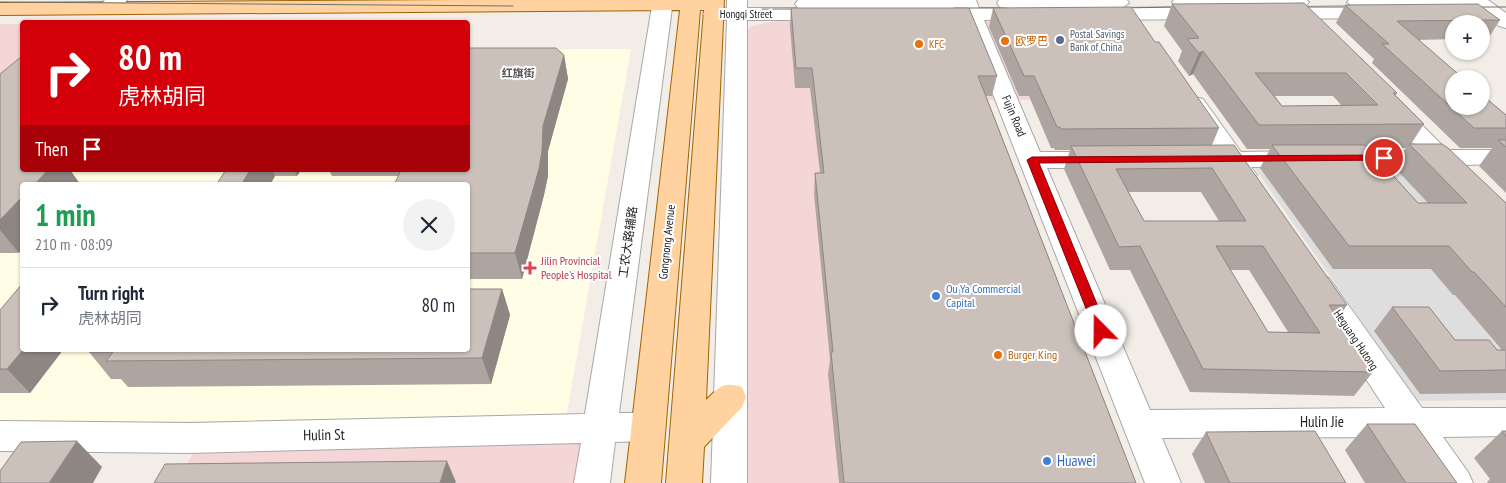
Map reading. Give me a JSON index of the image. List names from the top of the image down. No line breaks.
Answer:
{"streets":{"main road":["Hongqi Street","Gongnong Avenue"],"street":["Fujin Road","工农大路辅路","Heguang Hutong","Hulin Jie","Hulin St"]},"crossings":[["Hongqi Street","Fujin Road"],["Hongqi Street","工农大路辅路"],["Hongqi Street","Gongnong Avenue"],["Fujin Road","Hulin Jie"],["工农大路辅路","Hulin St"],["Gongnong Avenue","Hulin St"],["Heguang Hutong","Hulin Jie"]],"districts":["红旗街"],"places":{"other":["Postal Savings Bank of China","欧罗巴","KFC","Ou Ya Commercial Capital","Burger King","Huawei"],"health":["Jilin Provincial People's Hospital"]},"page":{"map_buttons":["+","−"],"turn":["80 m","虎林胡同"],"then":"Then","heading":["1 min","210 m · 08:09"],"list":[{"name":"Turn right","note":"虎林胡同","value":"80 m"}]}}
